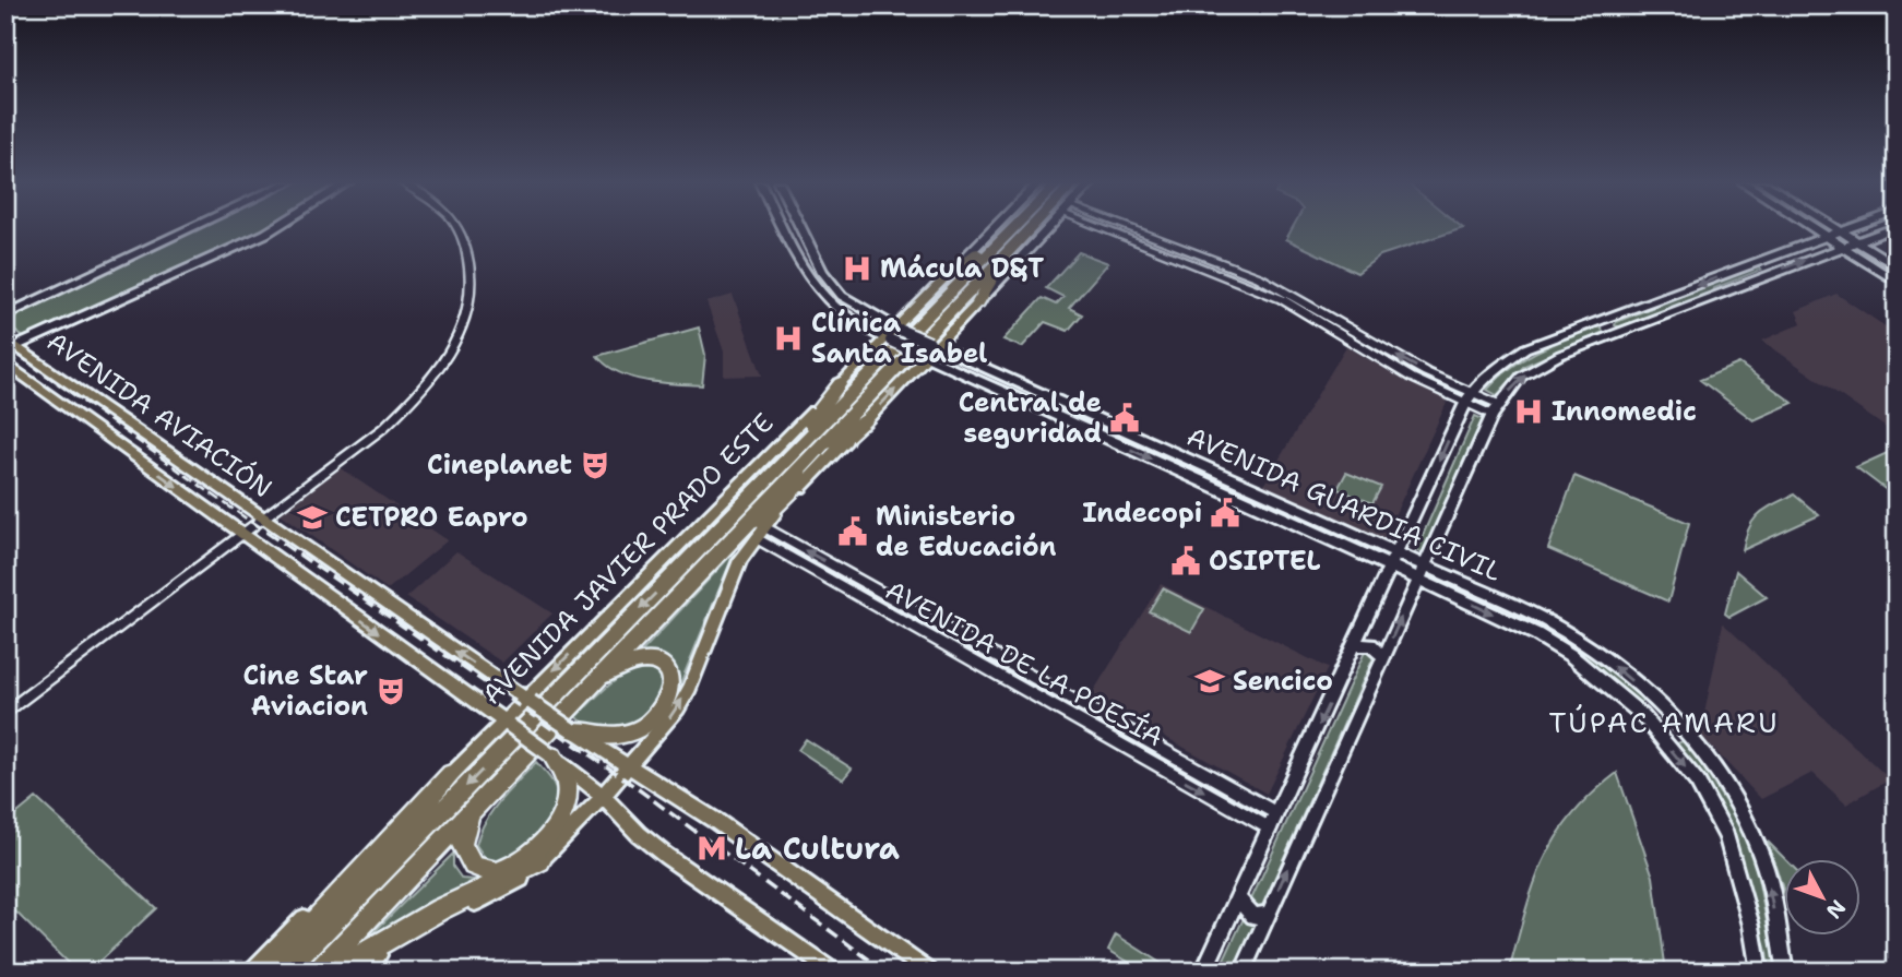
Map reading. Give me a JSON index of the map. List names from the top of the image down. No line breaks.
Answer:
{"streets":{"highway":["AVENIDA JAVIER PRADO ESTE"],"main road":["AVENIDA AVIACIÓN","AVENIDA GUARDIA CIVIL"],"street":["AVENIDA DE LA POESÍA"]},"crossings":[["AVENIDA AVIACIÓN","AVENIDA JAVIER PRADO ESTE"],["AVENIDA GUARDIA CIVIL","AVENIDA JAVIER PRADO ESTE"]],"districts":["TÚPAC AMARU"],"places":{"hospital":["Mácula D&T","Clínica Santa Isabel","Innomedic"],"public building":["Central de seguridad","Indecopi","Ministerio de Educación","OSIPTEL"],"theatre":["Cineplanet","Cine Star Aviacion"],"school or university":["CETPRO Eapro","Sencico"],"metro station":["La Cultura"]},"north":"bottom right"}
